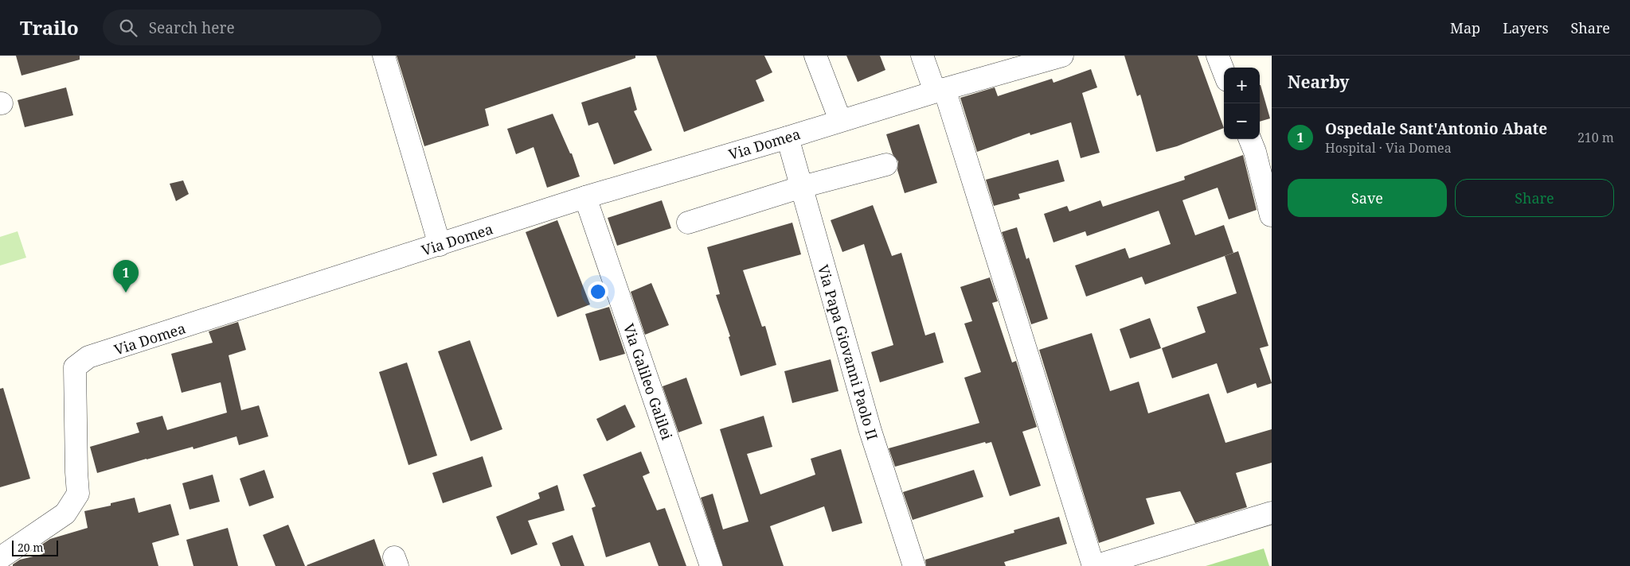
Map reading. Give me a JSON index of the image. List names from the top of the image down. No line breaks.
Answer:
{"streets":{"street":["Via Domea","Via Papa Giovanni Paolo II","Via Galileo Galilei"]},"crossings":[["Via Domea","Via Papa Giovanni Paolo II"],["Via Domea","Via Galileo Galilei"]],"scale_bar":"20 m","page":{"header":"Trailo","search":"Search here","nav":["Map","Layers","Share"],"heading":"Nearby","map_buttons":["+","−"],"list":[{"mark":"1","name":"Ospedale Sant'Antonio Abate","note":"Hospital · Via Domea","value":"210 m"}],"buttons":["Save","Share"],"pins":"1","scale":"20 m"}}
